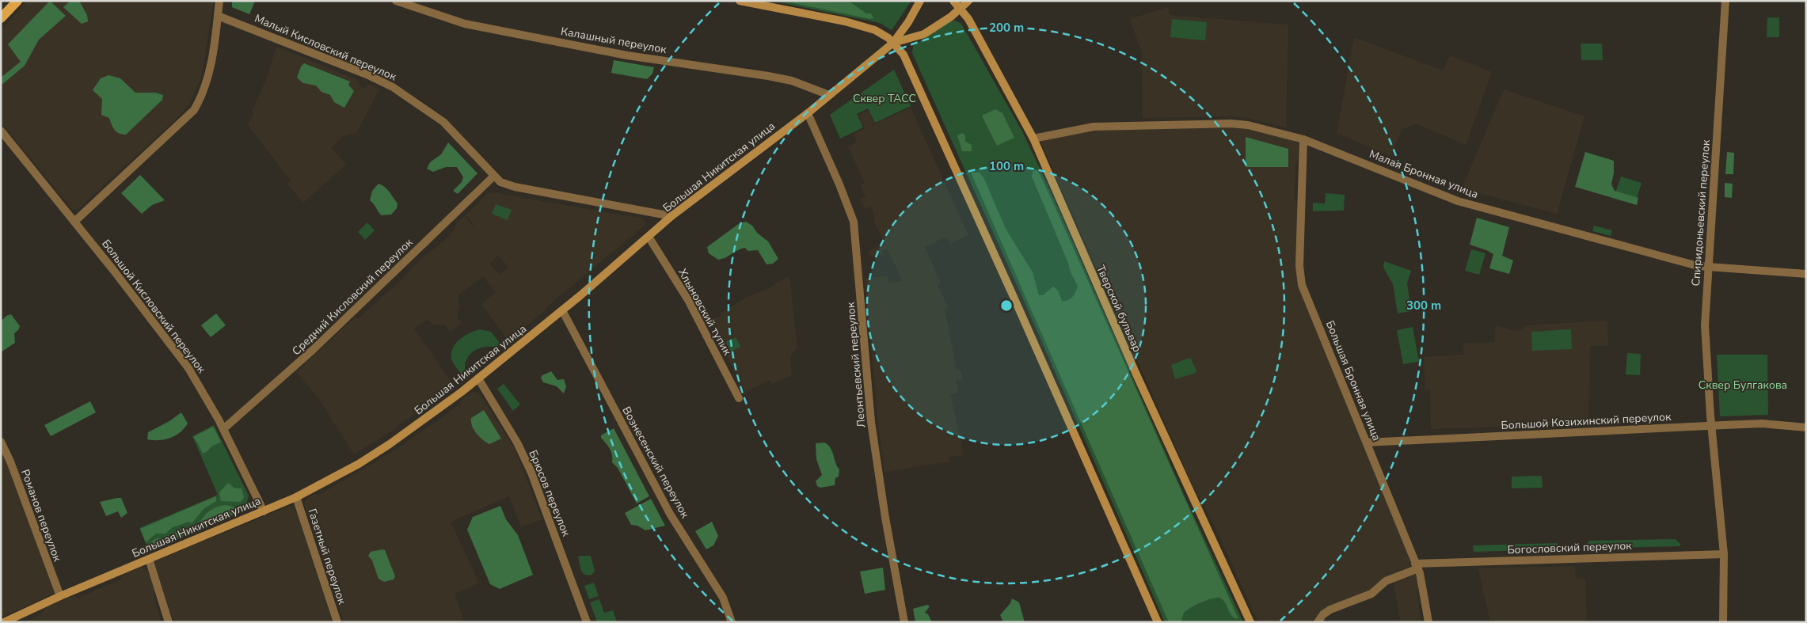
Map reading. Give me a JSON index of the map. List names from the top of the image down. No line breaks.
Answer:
{"streets":{"main road":["Большая Никитская улица","Тверской бульвар"],"street":["Калашный переулок","Малый Кисловский переулок","Малая Бронная улица","Спиридоньевский переулок","Средний Кисловский переулок","Большой Кисловский переулок","Хлыновский тупик","Леонтьевский переулок","Большая Бронная улица","Большой Козихинский переулок","Вознесенский переулок","Брюсов переулок","Романов переулок","Богословский переулок","Газетный переулок"]},"crossings":[["Калашный переулок","Большая Никитская улица"],["Малый Кисловский переулок","Большая Никитская улица"],["Малый Кисловский переулок","Средний Кисловский переулок"],["Большая Никитская улица","Большой Кисловский переулок"],["Большая Никитская улица","Хлыновский тупик"],["Большая Никитская улица","Леонтьевский переулок"],["Большая Никитская улица","Вознесенский переулок"],["Большая Никитская улица","Брюсов переулок"],["Большая Никитская улица","Романов переулок"],["Большая Никитская улица","Газетный переулок"],["Малая Бронная улица","Спиридоньевский переулок"],["Малая Бронная улица","Тверской бульвар"],["Малая Бронная улица","Большая Бронная улица"],["Спиридоньевский переулок","Большой Козихинский переулок"],["Спиридоньевский переулок","Богословский переулок"],["Средний Кисловский переулок","Большой Кисловский переулок"],["Большая Бронная улица","Большой Козихинский переулок"],["Большая Бронная улица","Богословский переулок"]],"parks":["Сквер ТАСС","Сквер Булгакова"],"rings":["200 m","100 m","300 m"]}
